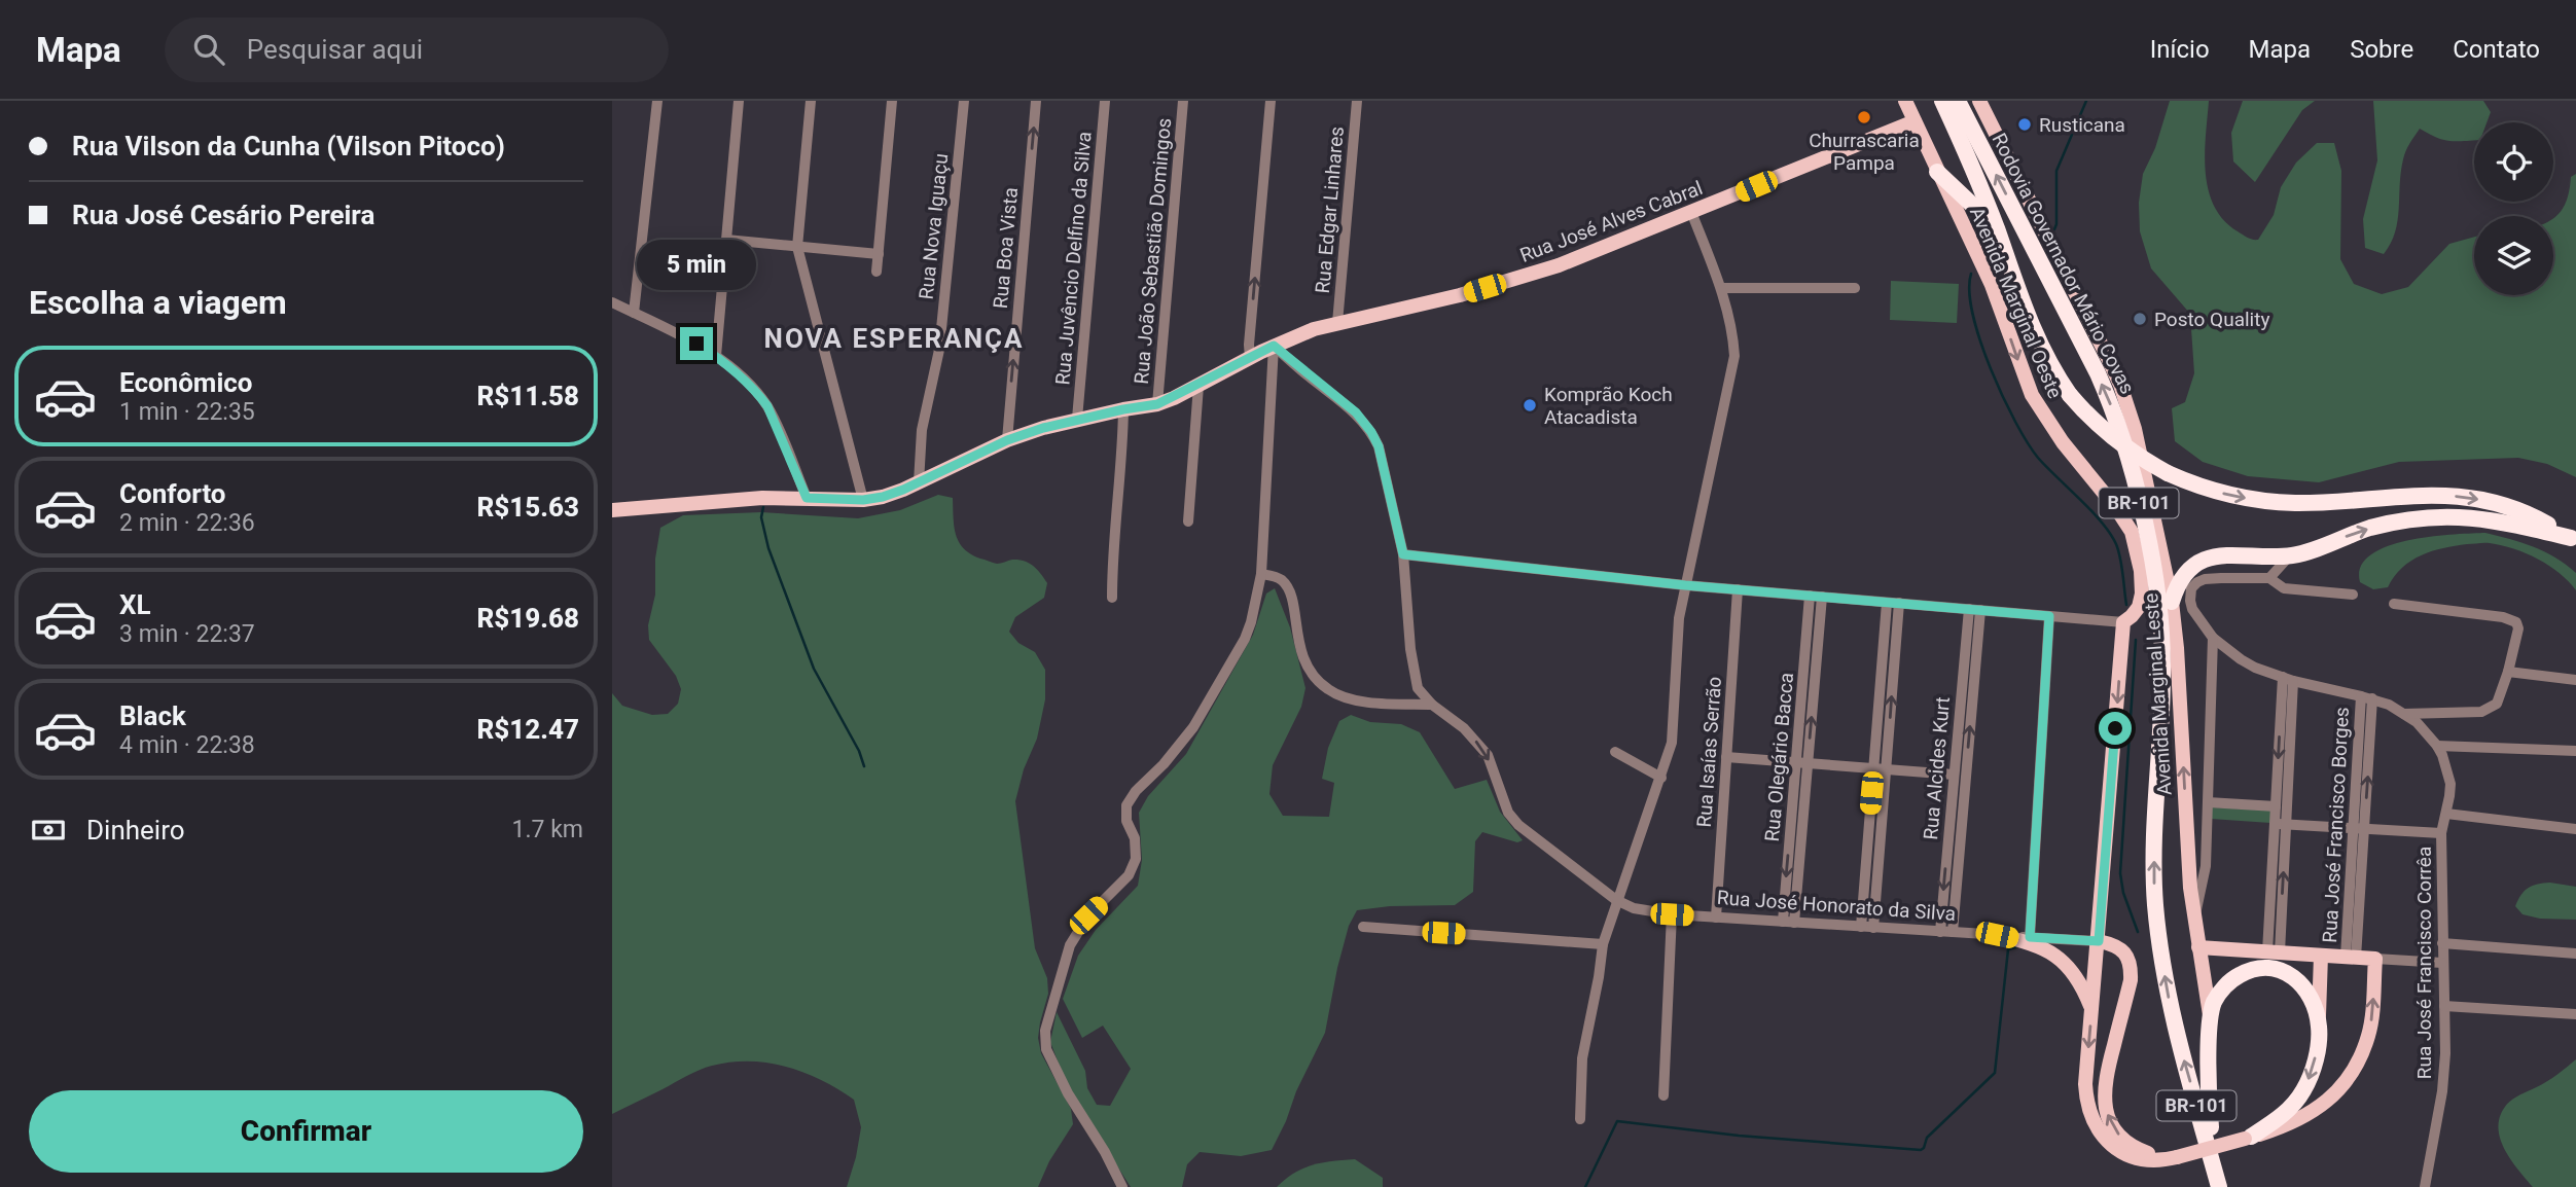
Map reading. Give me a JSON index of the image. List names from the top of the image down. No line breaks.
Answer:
{"streets":{"highway":["Rodovia Governador Mário Covas","BR-101"],"main road":["Rua José Alves Cabral","Avenida Marginal Oeste","Avenida Marginal Leste"],"street":["Rua Edgar Linhares","Rua Nova Iguaçu","Rua Boa Vista","Rua João Sebastião Domingos","Rua Juvêncio Delfino da Silva","Rua Isaías Serrão","Rua Olegário Bacca","Rua Alcides Kurt","Rua José Francisco Borges","Rua José Honorato da Silva","Rua José Francisco Corrêa"]},"crossings":[["Rua Edgar Linhares","Rua José Alves Cabral"],["Rua José Alves Cabral","Rua Nova Iguaçu"],["Rua José Alves Cabral","Rua Boa Vista"],["Rua José Alves Cabral","Rua João Sebastião Domingos"],["Rua José Alves Cabral","Rua Juvêncio Delfino da Silva"],["Rua José Alves Cabral","Avenida Marginal Oeste"],["Rua José Alves Cabral","Rua José Honorato da Silva"],["Rua Isaías Serrão","Rua José Honorato da Silva"],["Rua Olegário Bacca","Rua José Honorato da Silva"],["Rua Alcides Kurt","Rua José Honorato da Silva"],["Rua José Francisco Borges","Rua José Francisco Corrêa"]],"one_way":["Rua Boa Vista","Avenida Marginal Oeste"],"districts":["NOVA ESPERANÇA"],"places":["Churrascaria Pampa","Rusticana","Posto Quality","Komprão Koch Atacadista"],"page":{"header":"Mapa","search":"Pesquisar aqui","nav":["Início","Mapa","Sobre","Contato"],"banner":["Rua Vilson da Cunha (Vilson Pitoco)","Rua José Cesário Pereira"],"bubble":"5 min","heading":"Escolha a viagem","list":[{"name":"Econômico","note":"1 min · 22:35","value":"R$11.58"},{"name":"Conforto","note":"2 min · 22:36","value":"R$15.63"},{"name":"XL","note":"3 min · 22:37","value":"R$19.68"},{"name":"Black","note":"4 min · 22:38","value":"R$12.47"}],"pay":["Dinheiro","1.7 km"],"buttons":"Confirmar"}}
